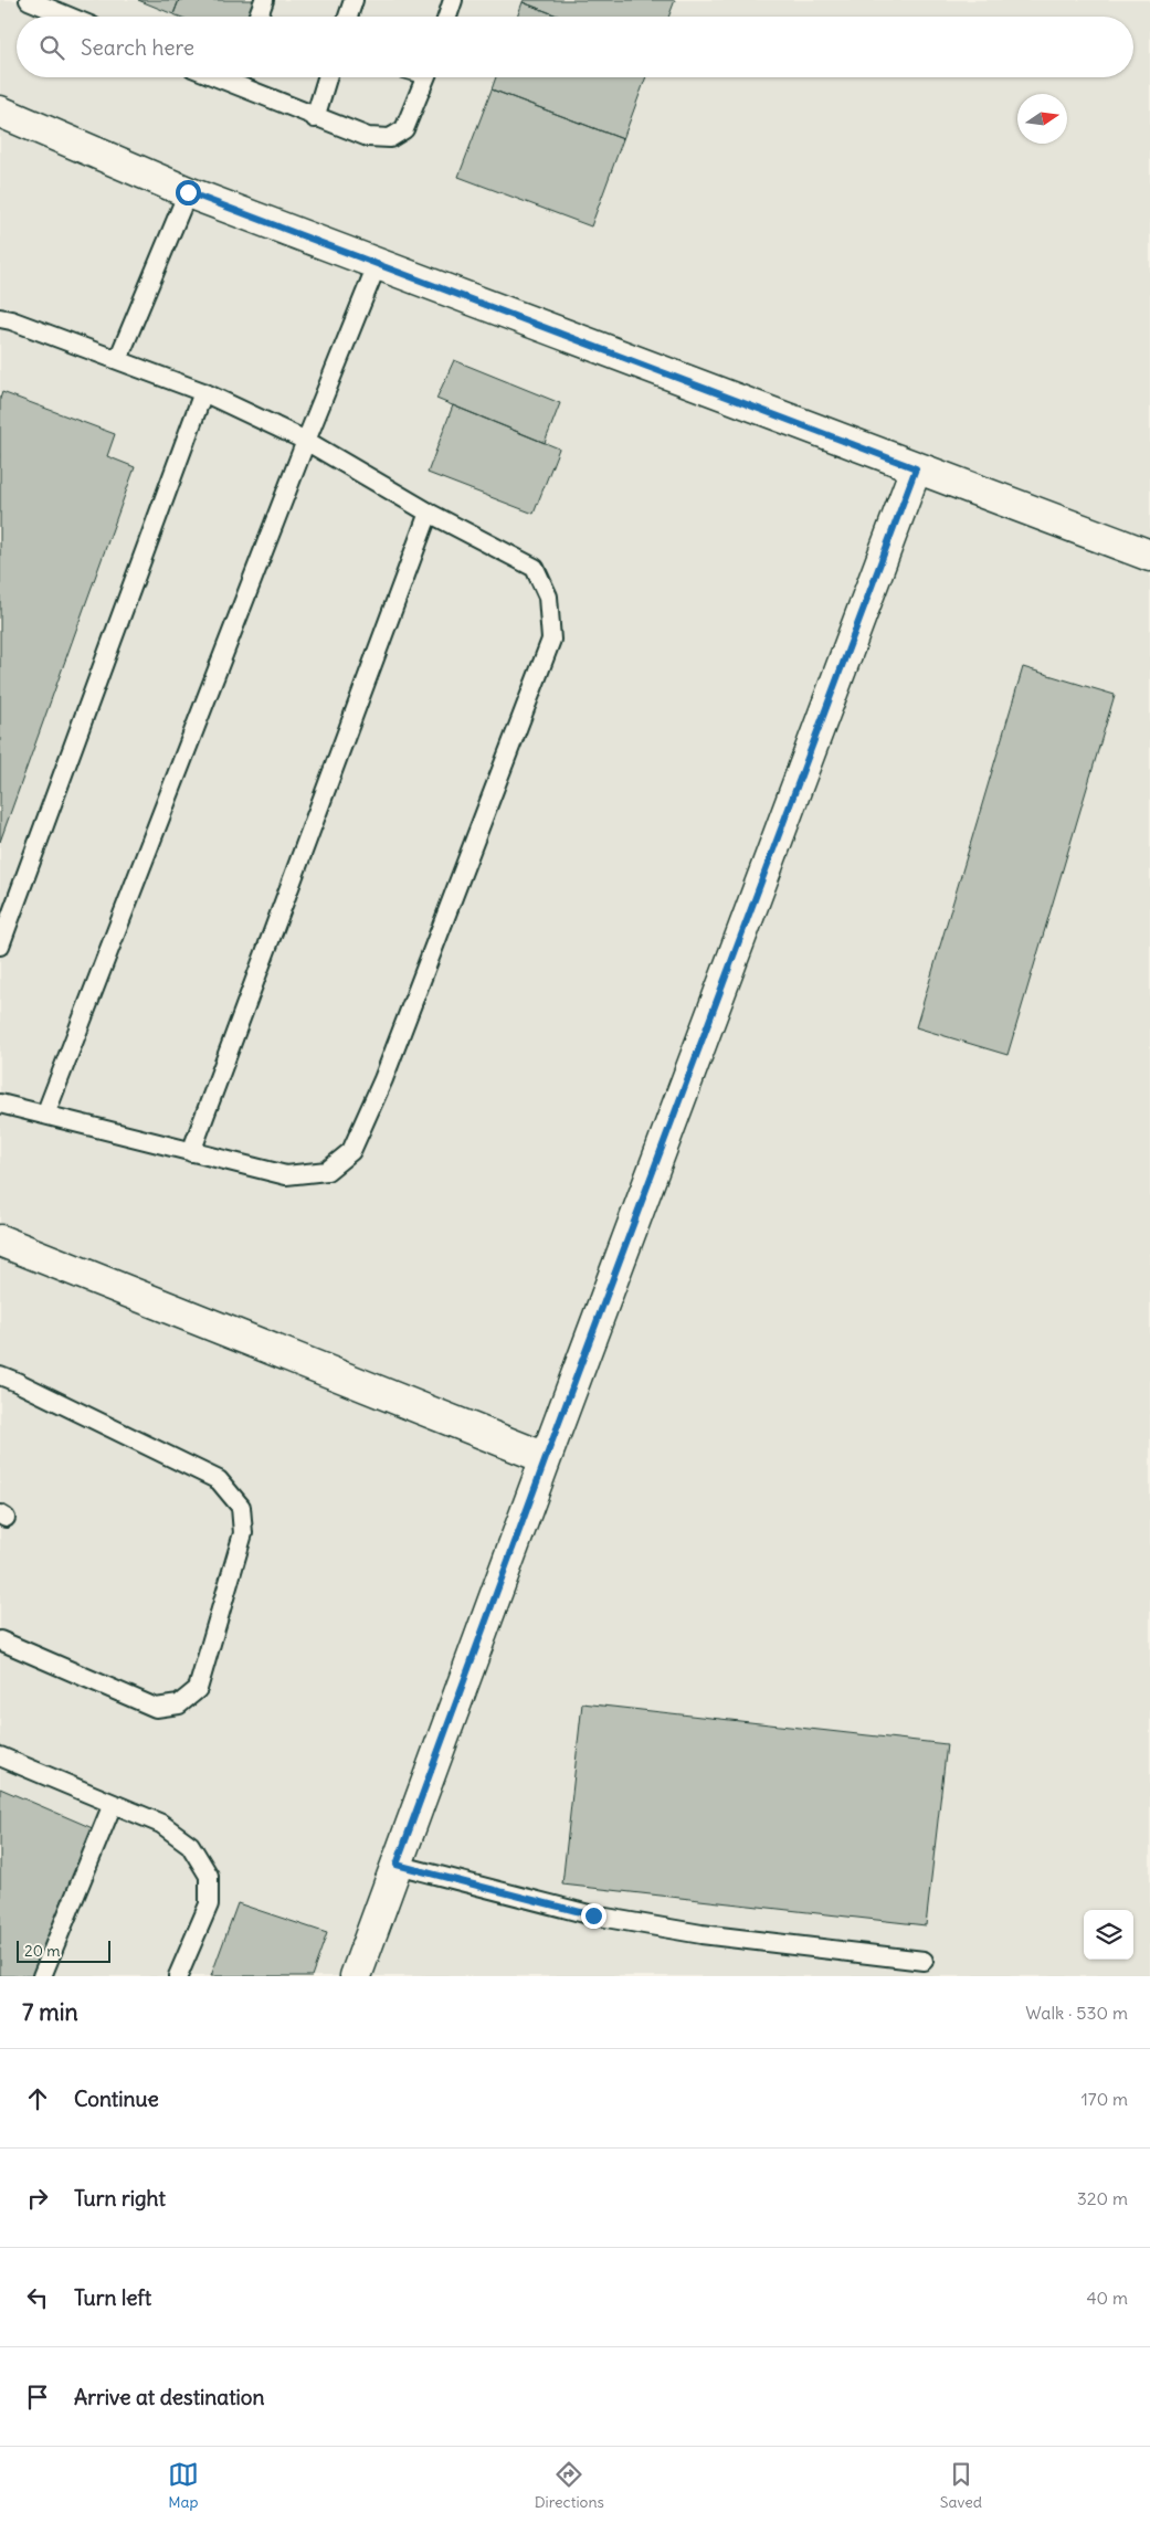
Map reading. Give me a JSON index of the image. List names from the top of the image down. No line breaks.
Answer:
{"scale_bar":"20 m","north":"right","page":{"search":"Search here","scale":"20 m","heading":["7 min","Walk · 530 m"],"list":[["Continue","170 m"],["Turn right","320 m"],["Turn left","40 m"],"Arrive at destination"],"nav":["Map","Directions","Saved"]}}
